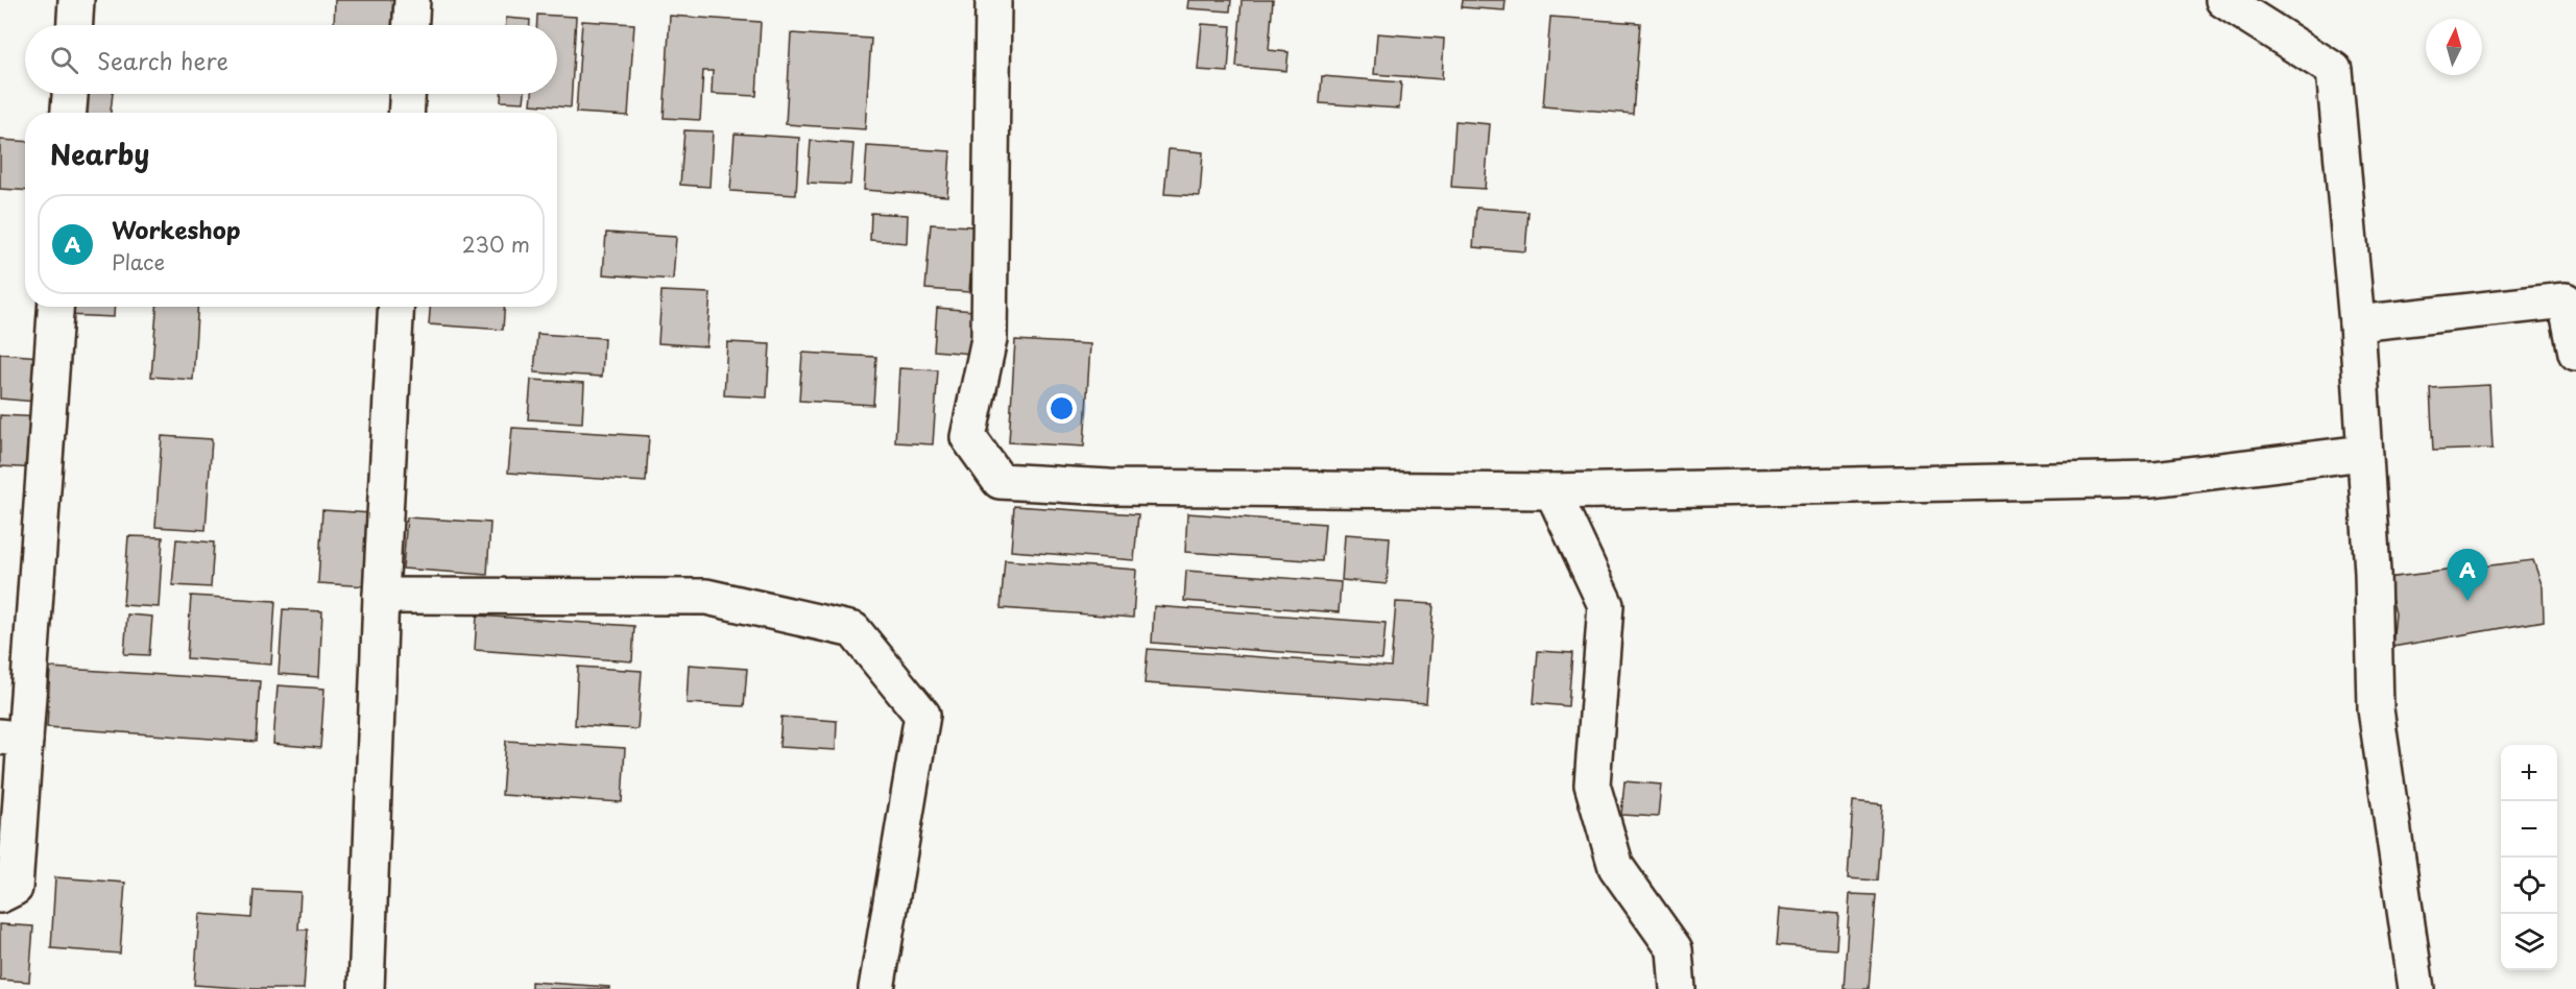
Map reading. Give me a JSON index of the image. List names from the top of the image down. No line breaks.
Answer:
{"north":"top","page":{"search":"Search here","heading":"Nearby","list":[{"mark":"A","name":"Workeshop","note":"Place","value":"230 m"}],"pins":"A","map_buttons":["+","−"]}}
